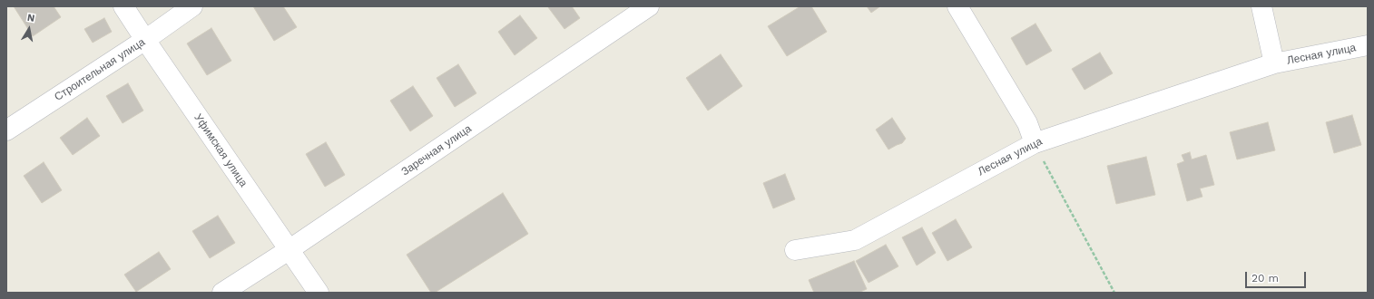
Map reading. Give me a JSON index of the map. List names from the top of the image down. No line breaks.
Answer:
{"streets":{"street":["Лесная улица","Строительная улица","Уфимская улица","Заречная улица"]},"crossings":[["Строительная улица","Уфимская улица"],["Уфимская улица","Заречная улица"]],"scale_bar":"20 m","north":"top"}
